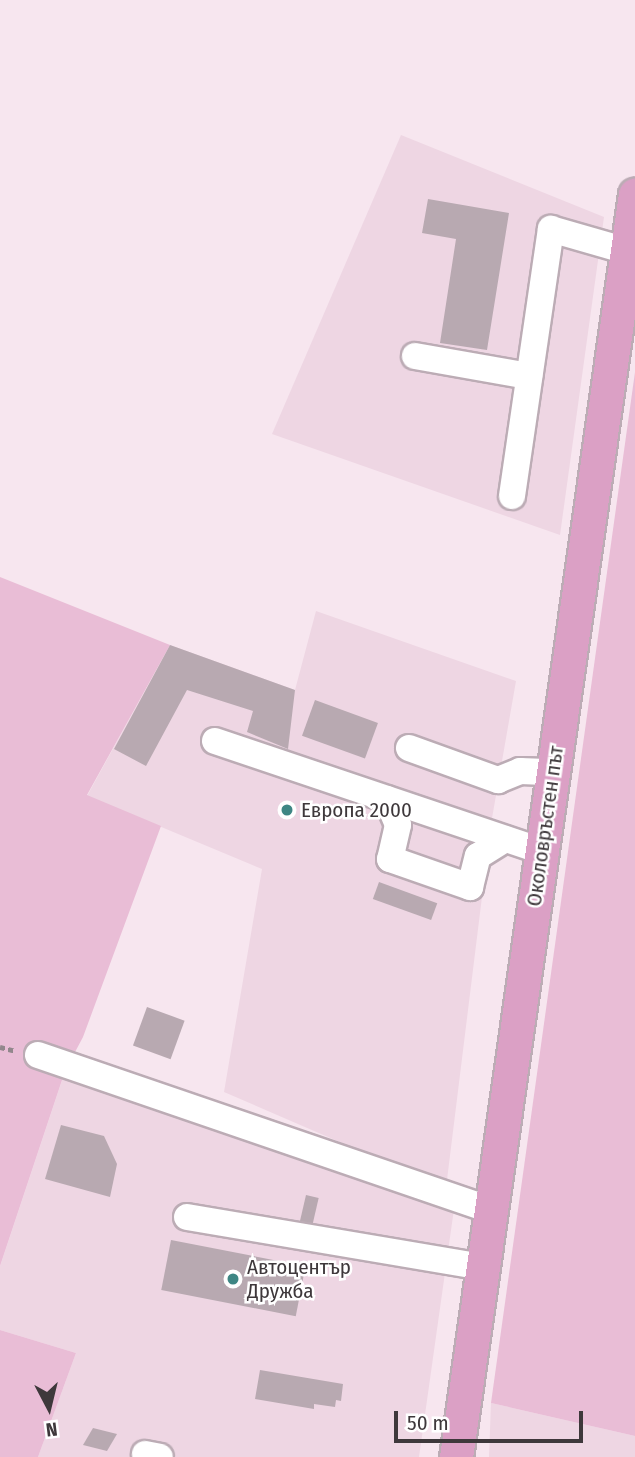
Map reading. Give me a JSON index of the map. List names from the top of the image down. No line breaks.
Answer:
{"streets":{"main road":["Околовръстен път"]},"places":["Европа 2000","Автоцентър Дружба"],"scale_bar":"50 m","north":"bottom"}
